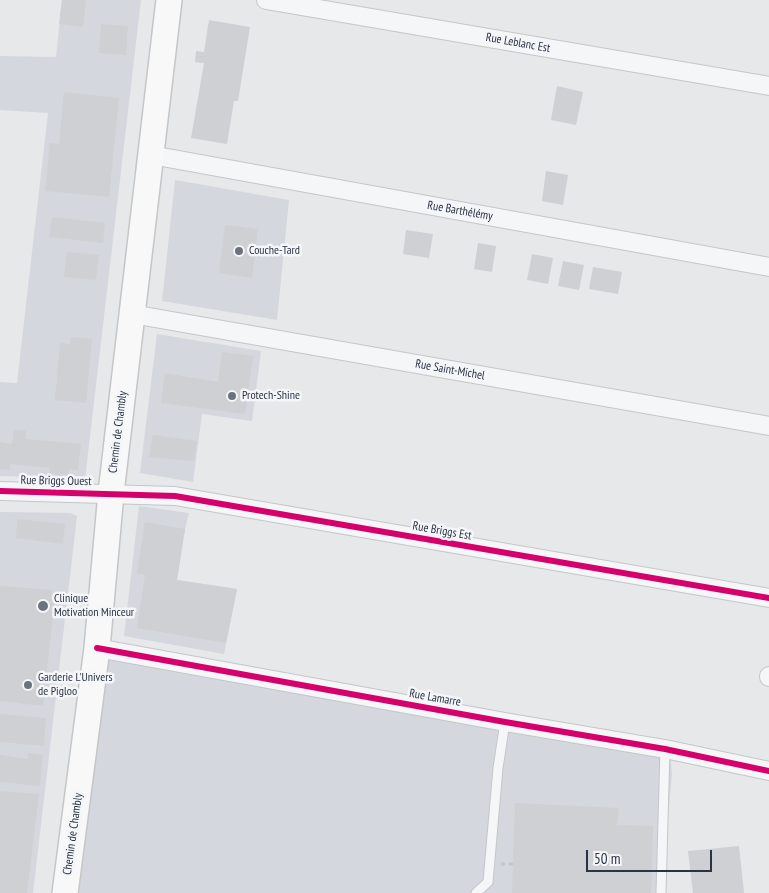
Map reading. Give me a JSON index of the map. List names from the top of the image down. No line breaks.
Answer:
{"streets":{"main road":["Chemin de Chambly"],"street":["Rue Leblanc Est","Rue Barthélémy","Rue Saint-Michel","Rue Briggs Ouest","Rue Briggs Est","Rue Lamarre"]},"crossings":[["Rue Barthélémy","Chemin de Chambly"],["Rue Saint-Michel","Chemin de Chambly"],["Chemin de Chambly","Rue Briggs Ouest"],["Chemin de Chambly","Rue Briggs Est"],["Chemin de Chambly","Rue Lamarre"],["Rue Briggs Ouest","Rue Briggs Est"]],"places":["Couche-Tard","Protech-Shine","Clinique Motivation Minceur","Garderie L'Univers de Pigloo"],"scale_bar":"50 m"}
